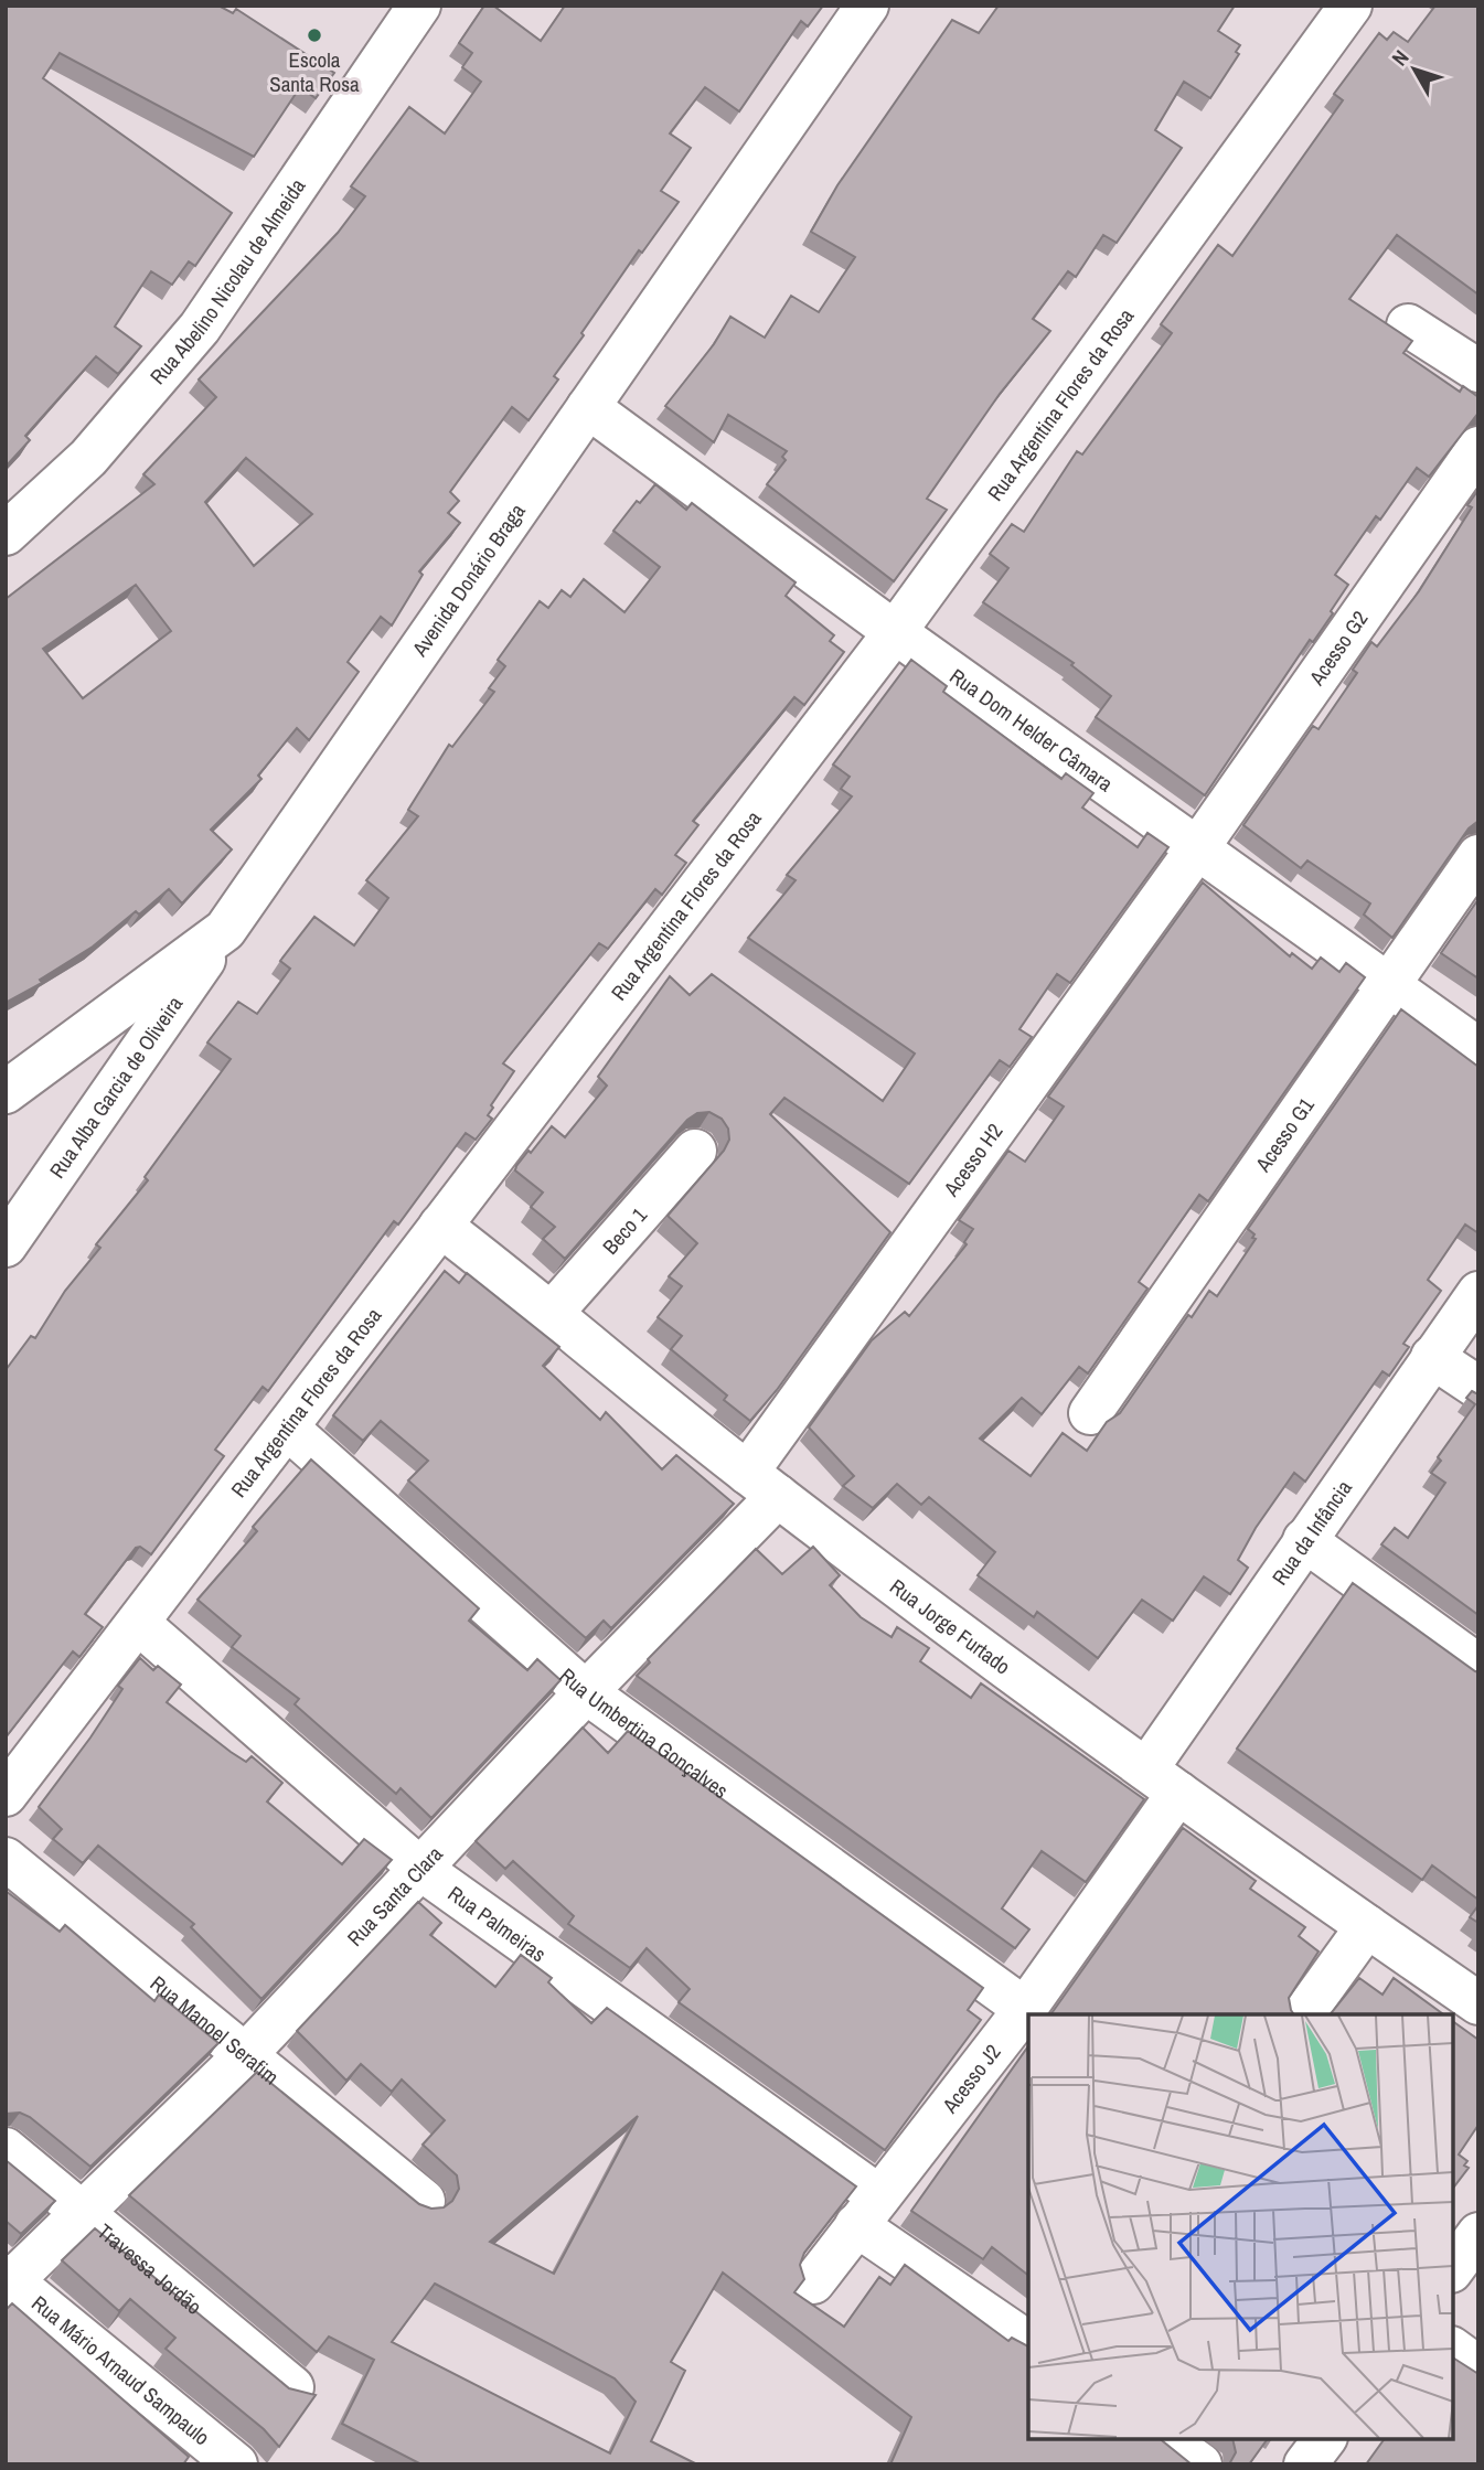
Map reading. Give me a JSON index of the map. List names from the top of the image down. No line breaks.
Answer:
{"streets":{"street":["Rua Abelino Nicolau de Almeida","Rua Argentina Flores da Rosa","Avenida Donário Braga","Acesso G2","Rua Dom Helder Câmara","Rua Alba Garcia de Oliveira","Acesso G1","Acesso H2","Beco 1","Rua da Infância","Rua Jorge Furtado","Rua Umbertina Gonçalves","Rua Santa Clara","Rua Palmeiras","Rua Manoel Serafim","Acesso J2","Travessa Jordão","Rua Mário Arnaud Sampaulo"]},"crossings":[["Rua Argentina Flores da Rosa","Rua Dom Helder Câmara"],["Rua Argentina Flores da Rosa","Rua Jorge Furtado"],["Rua Argentina Flores da Rosa","Rua Umbertina Gonçalves"],["Rua Argentina Flores da Rosa","Rua Palmeiras"],["Avenida Donário Braga","Rua Dom Helder Câmara"],["Avenida Donário Braga","Rua Alba Garcia de Oliveira"],["Acesso G2","Rua Dom Helder Câmara"],["Acesso G2","Acesso H2"],["Rua Dom Helder Câmara","Acesso G1"],["Rua Dom Helder Câmara","Acesso H2"],["Acesso H2","Rua Jorge Furtado"],["Acesso H2","Rua Santa Clara"],["Beco 1","Rua Jorge Furtado"],["Rua da Infância","Rua Jorge Furtado"],["Rua da Infância","Acesso J2"],["Rua Jorge Furtado","Rua Santa Clara"],["Rua Jorge Furtado","Acesso J2"],["Rua Umbertina Gonçalves","Rua Santa Clara"],["Rua Umbertina Gonçalves","Acesso J2"],["Rua Santa Clara","Rua Palmeiras"],["Rua Santa Clara","Rua Manoel Serafim"],["Rua Santa Clara","Travessa Jordão"],["Rua Santa Clara","Rua Mário Arnaud Sampaulo"],["Rua Palmeiras","Acesso J2"]],"places":["Escola Santa Rosa"],"north":"top left"}
